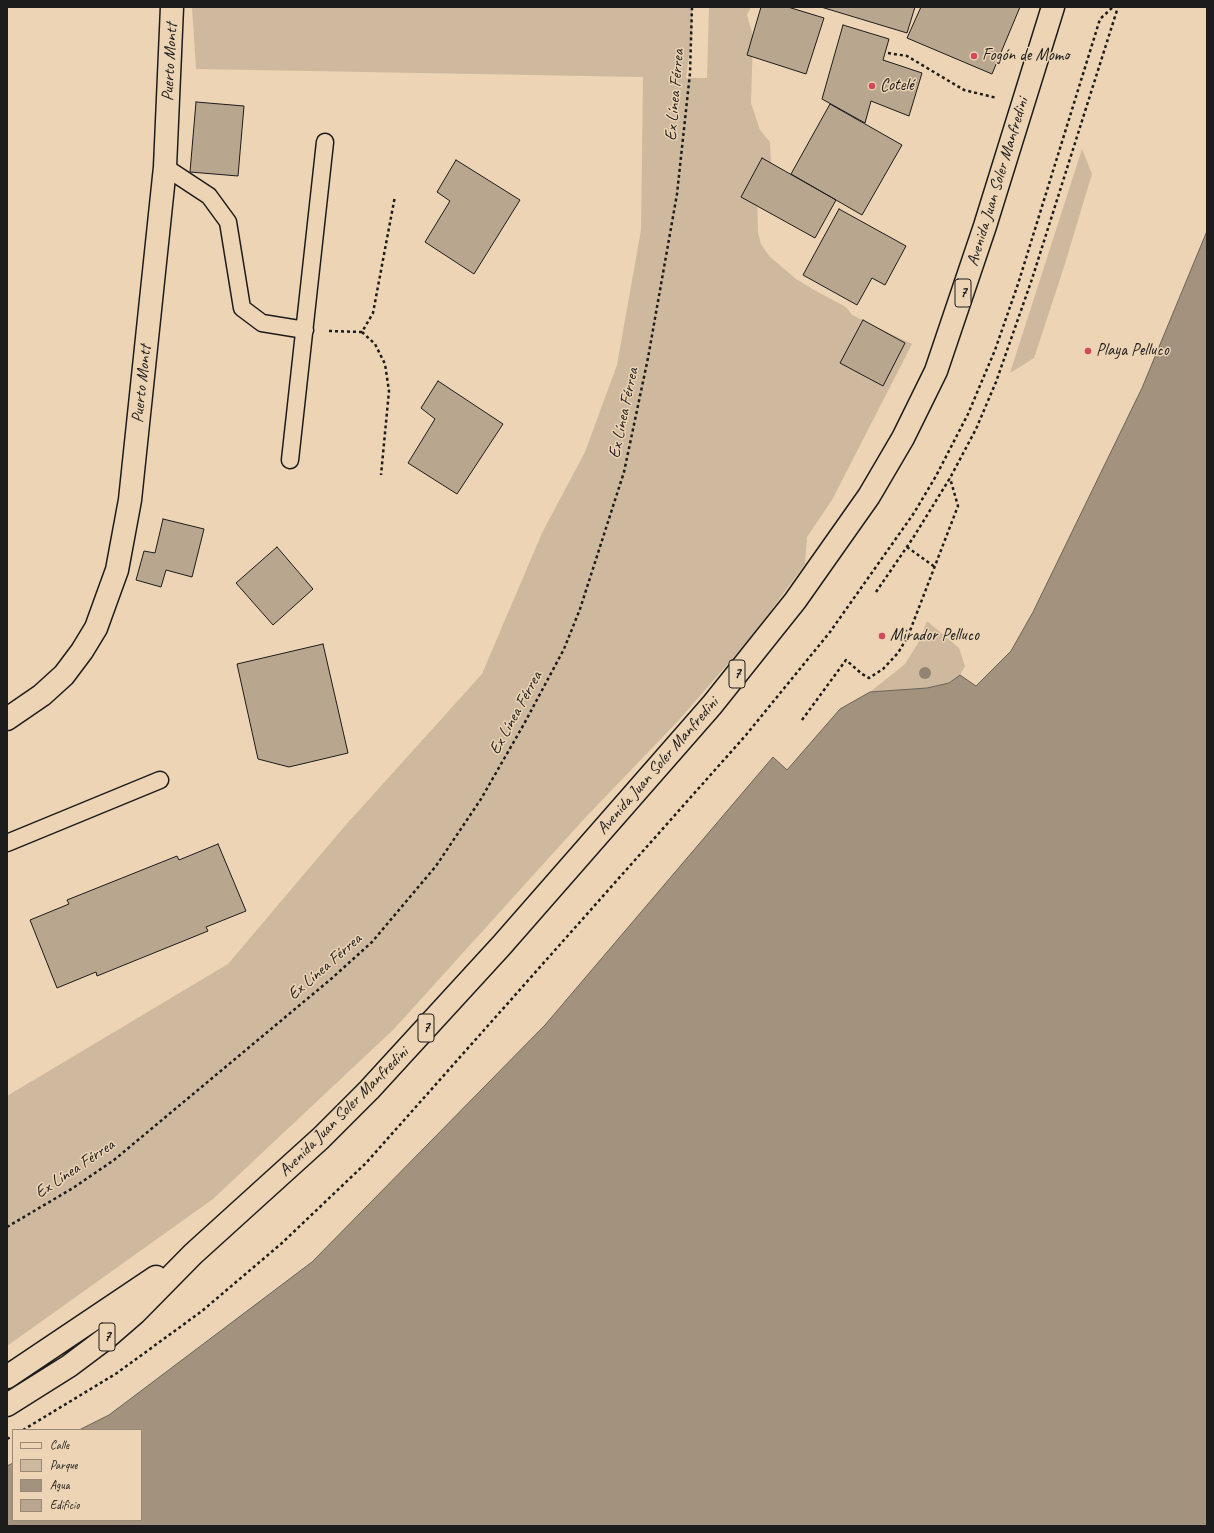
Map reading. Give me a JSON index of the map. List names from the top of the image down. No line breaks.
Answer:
{"streets":{"main road":["Puerto Montt","Avenida Juan Soler Manfredini","7"],"path":["Ex Línea Férrea"]},"places":["Fogón de Momo","Cotelé","Playa Pelluco","Mirador Pelluco"],"legend":["Calle","Parque","Agua","Edificio"]}
